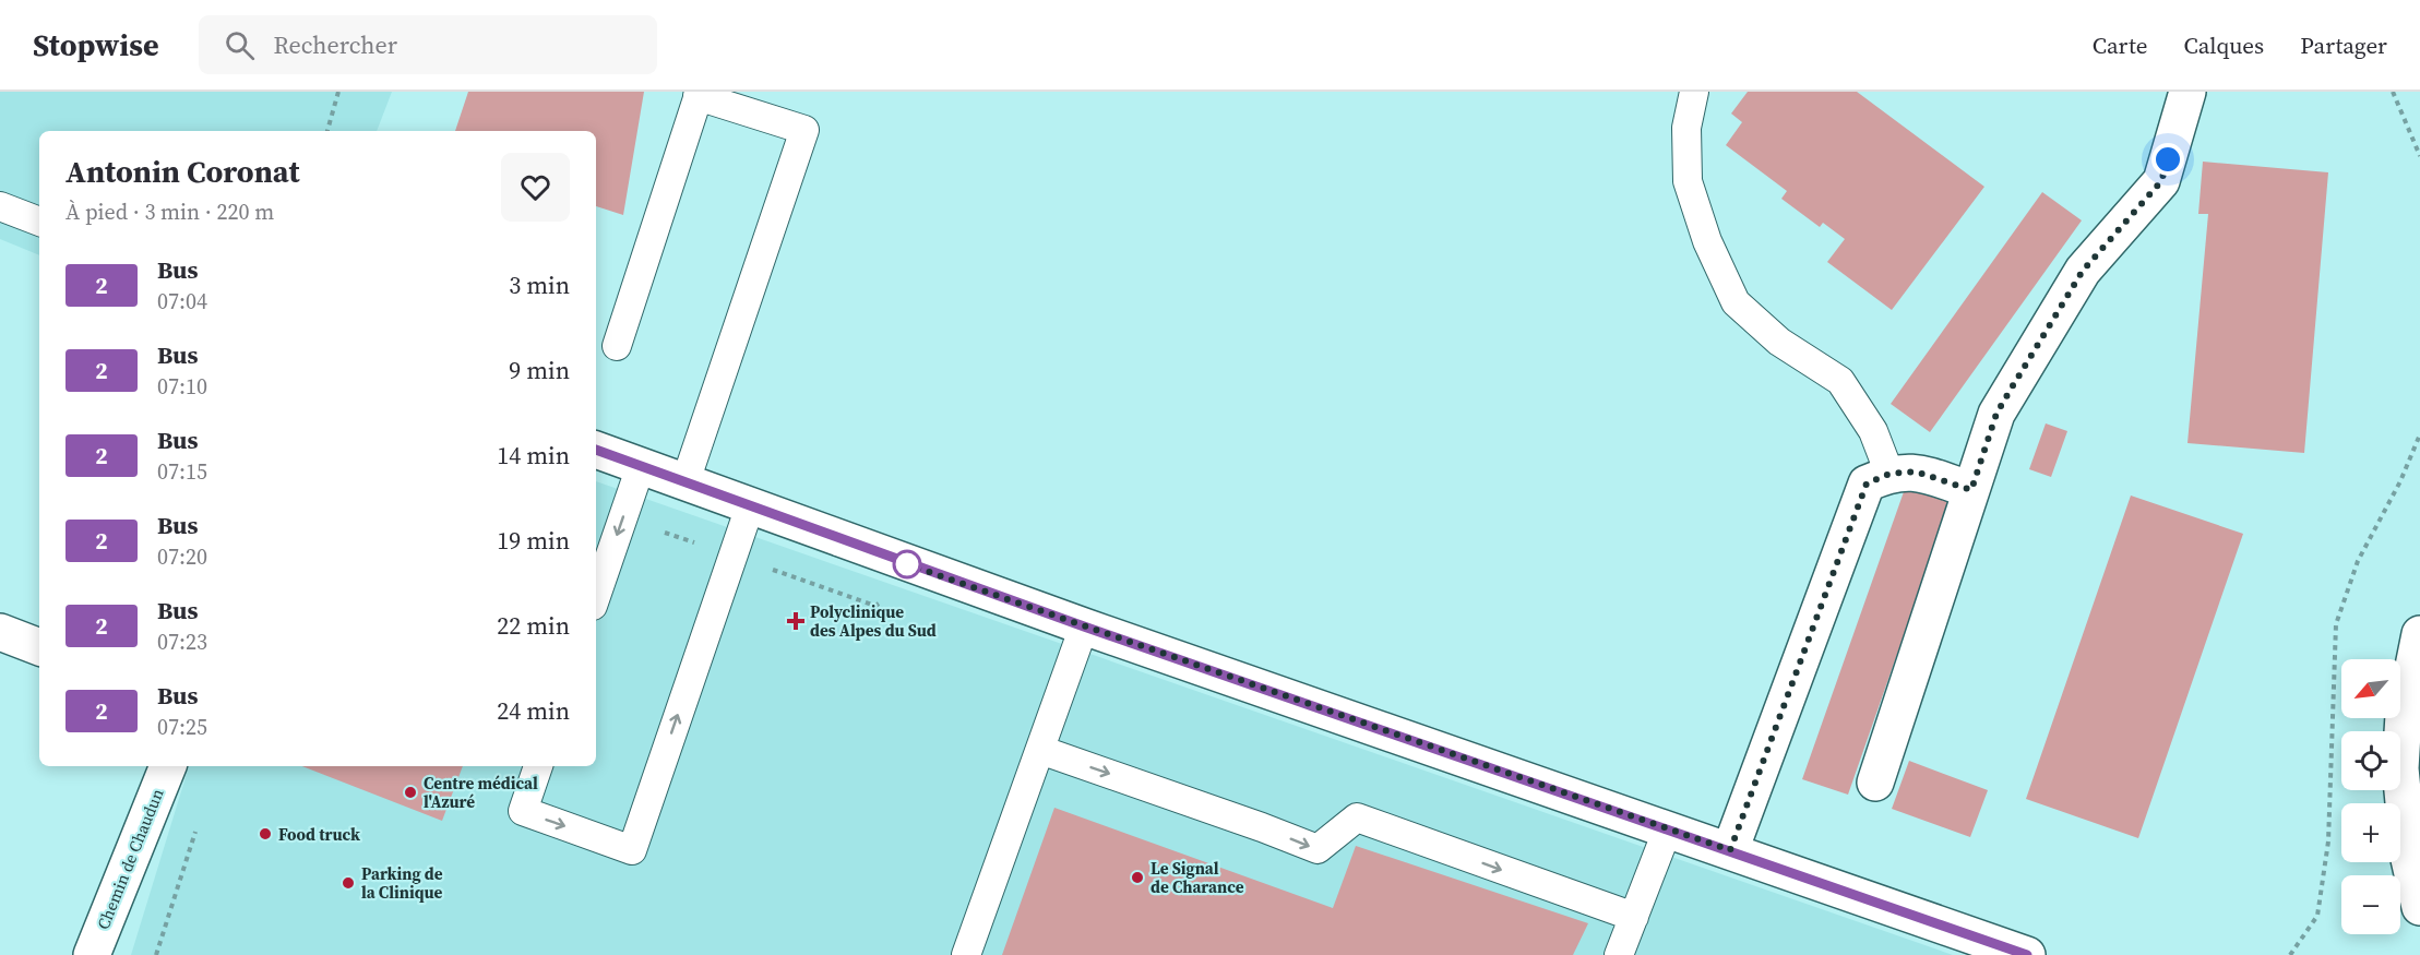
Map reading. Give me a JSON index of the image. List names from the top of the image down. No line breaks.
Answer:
{"streets":{"street":["Chemin de Chaudun"]},"places":{"health":["Polyclinique des Alpes du Sud"],"other":["Centre médical l'Azuré","Food truck","Le Signal de Charance","Parking de la Clinique"]},"lines":["bus line 2"],"north":"bottom left","page":{"header":"Stopwise","search":"Rechercher","nav":["Carte","Calques","Partager"],"heading":["Antonin Coronat","À pied · 3 min · 220 m"],"list":[{"mark":"2","name":"Bus","note":"07:04","value":"3 min"},{"mark":"2","name":"Bus","note":"07:10","value":"9 min"},{"mark":"2","name":"Bus","note":"07:15","value":"14 min"},{"mark":"2","name":"Bus","note":"07:20","value":"19 min"},{"mark":"2","name":"Bus","note":"07:23","value":"22 min"},{"mark":"2","name":"Bus","note":"07:25","value":"24 min"}],"map_buttons":["+","−"]}}
